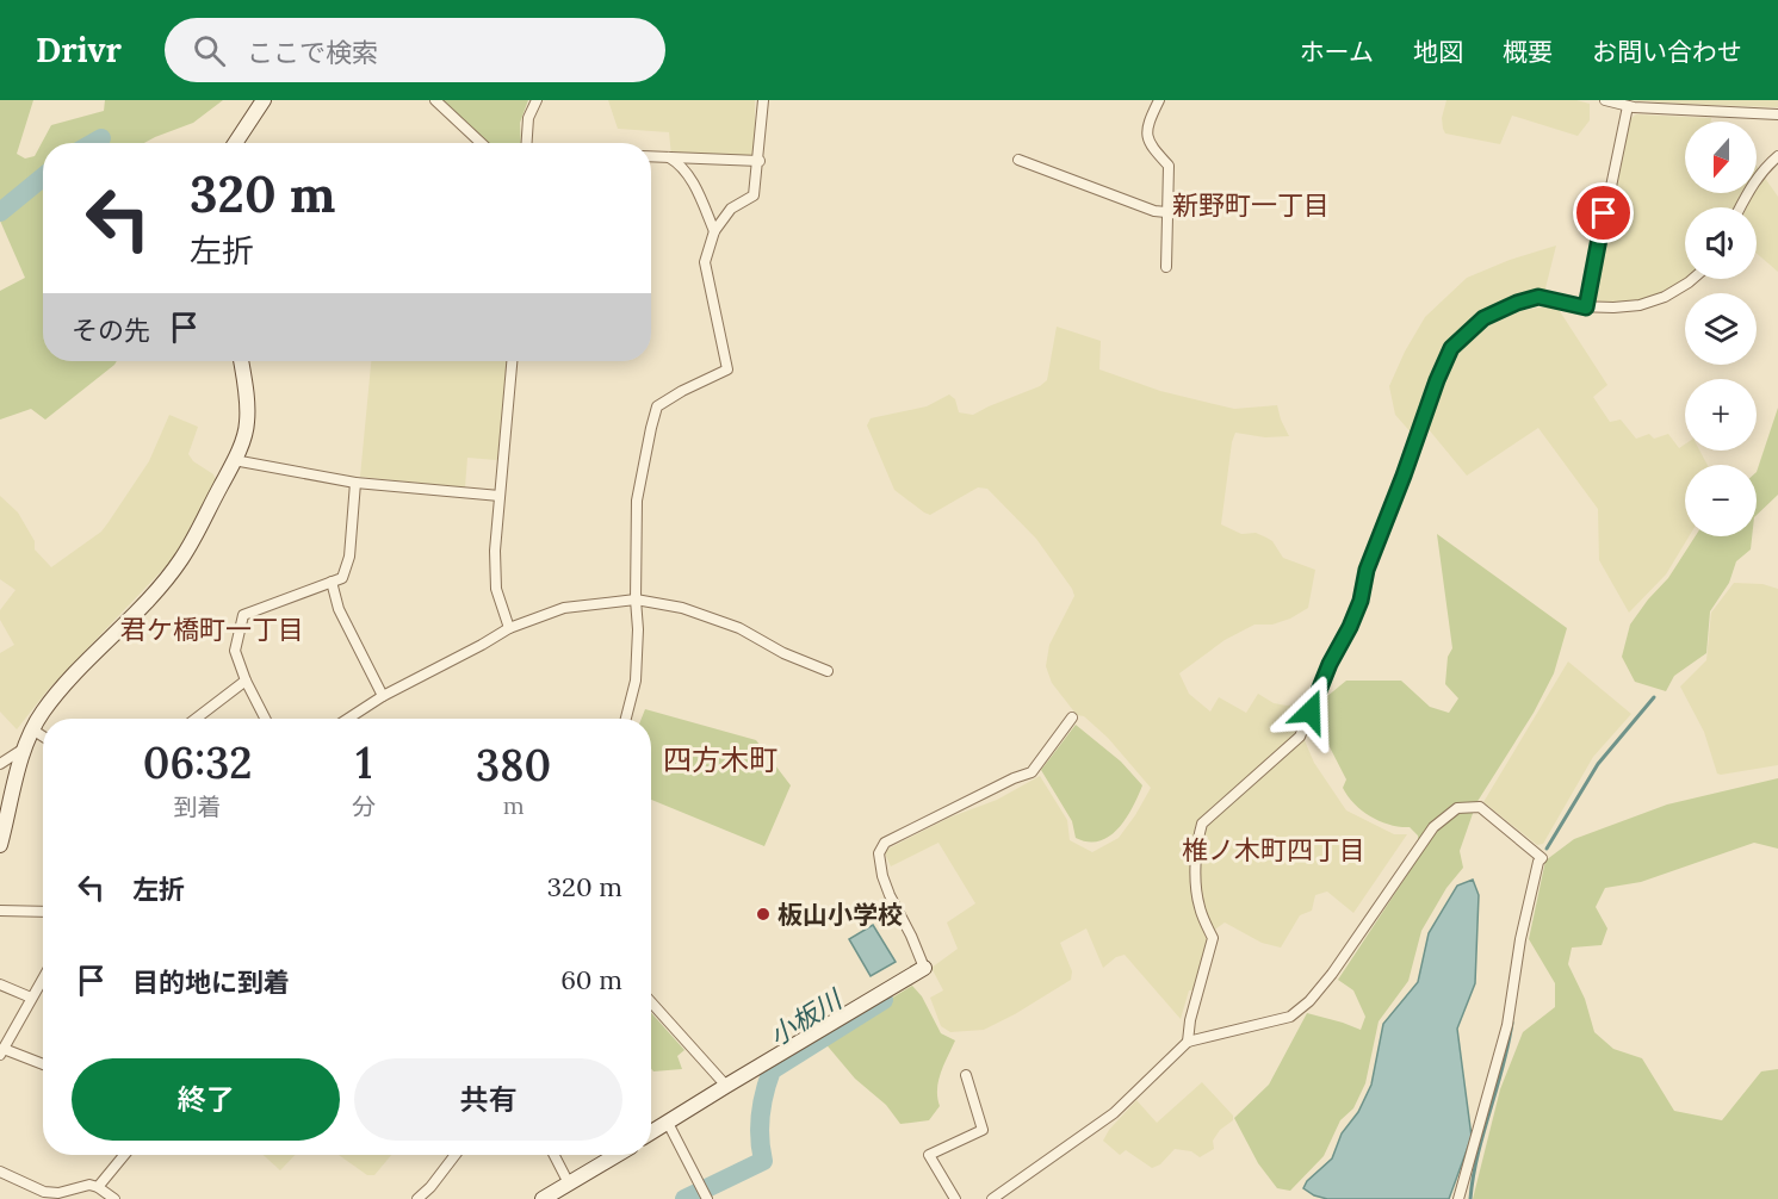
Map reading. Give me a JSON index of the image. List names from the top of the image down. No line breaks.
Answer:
{"districts":["新野町一丁目","君ケ橋町一丁目","四方木町","椎ノ木町四丁目"],"water":["小板川"],"places":["板山小学校"],"north":"bottom","page":{"header":"Drivr","search":"ここで検索","nav":["ホーム","地図","概要","お問い合わせ"],"map_buttons":["+","−"],"turn":["320 m","左折"],"then":"その先","eta":["06:32","到着","1","分","380","m"],"list":[{"name":"左折","value":"320 m"},{"name":"目的地に到着","value":"60 m"}],"buttons":["終了","共有"]}}
